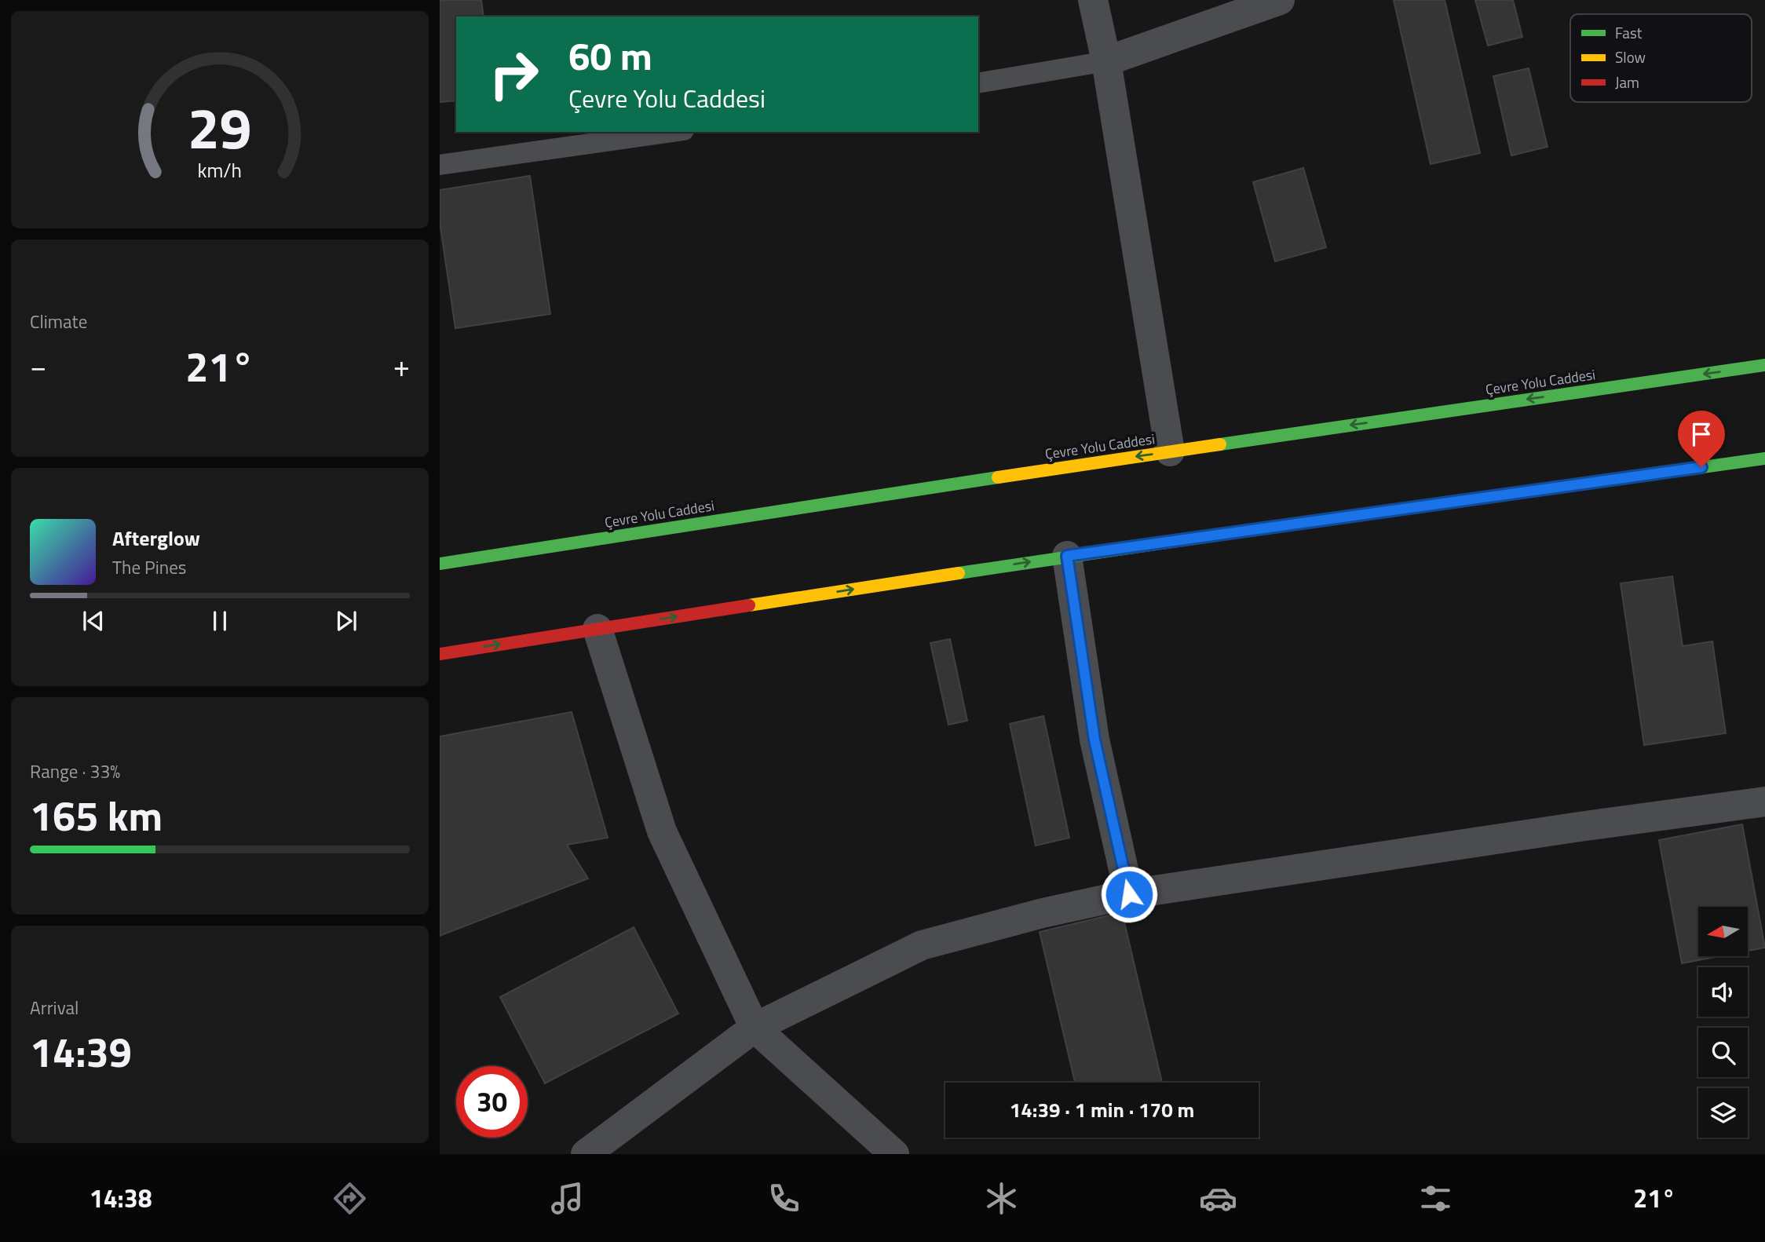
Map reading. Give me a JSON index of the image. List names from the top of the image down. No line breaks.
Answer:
{"streets":{"highway":["Çevre Yolu Caddesi"]},"legend":["Fast","Slow","Jam"],"north":"left","page":{"turn":["60 m","Çevre Yolu Caddesi"],"tile":["Climate",["Range · 33%","165 km"],["Arrival","14:39"]],"heat":["−","21°","+"],"song":["Afterglow","The Pines"],"limit":"30","trip":"14:39 · 1 min · 170 m","tabs":["14:38","21°"],"gauge":["29","km/h"]}}
